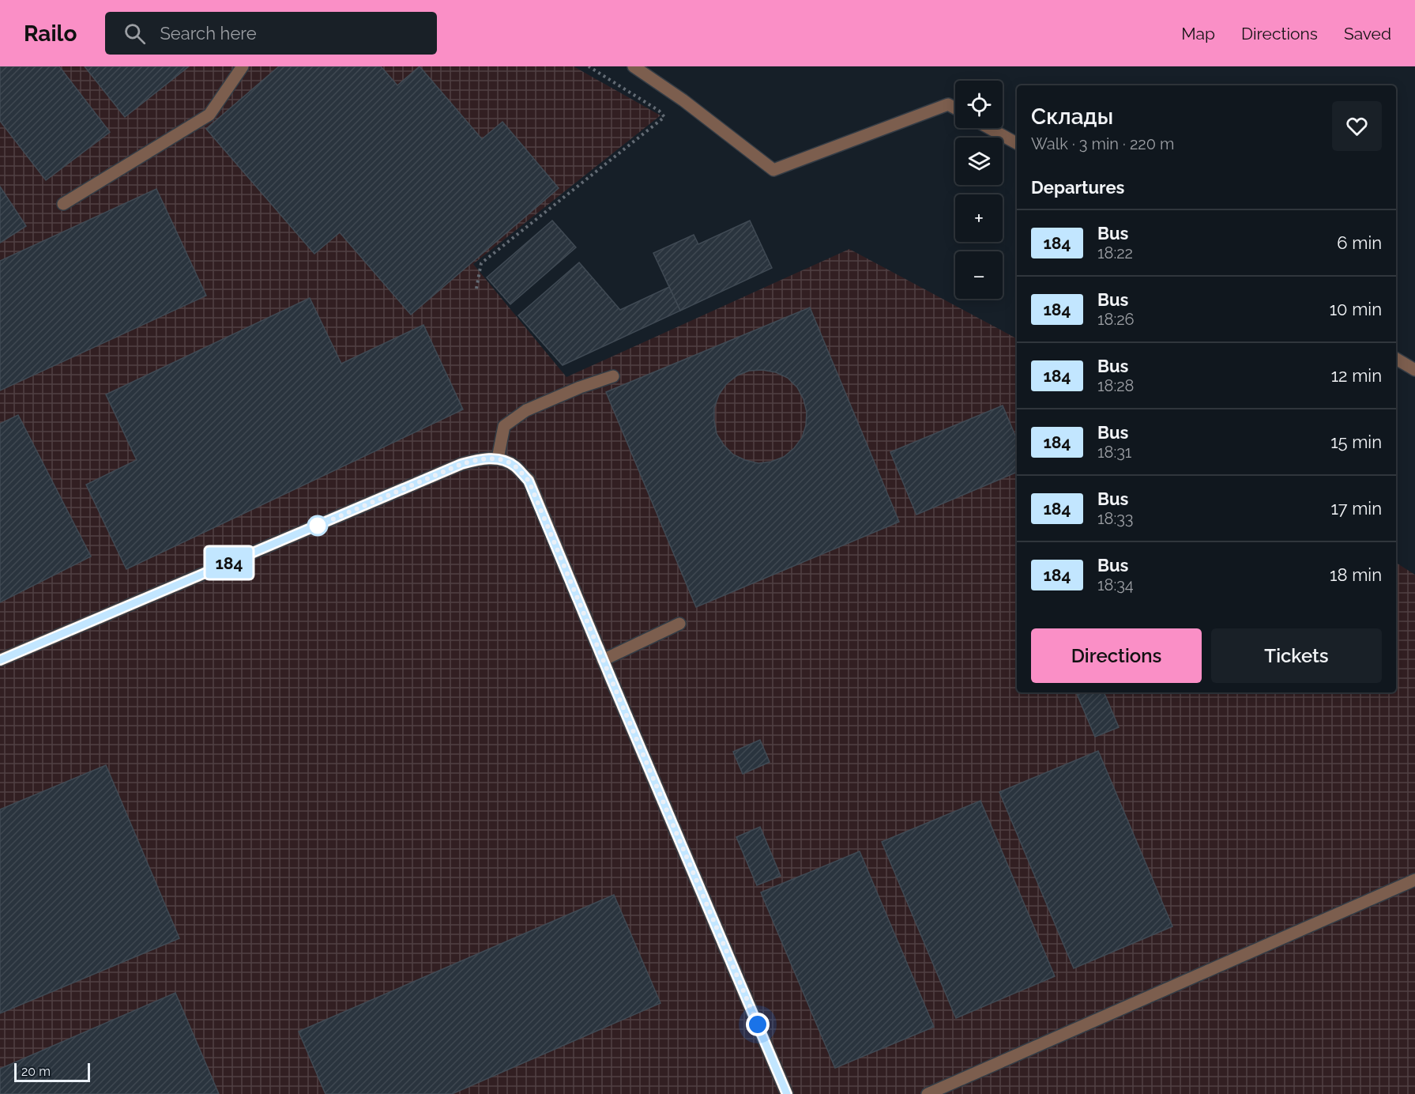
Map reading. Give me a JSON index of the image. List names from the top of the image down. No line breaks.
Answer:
{"lines":["bus line 184"],"scale_bar":"20 m","page":{"header":"Railo","search":"Search here","nav":["Map","Directions","Saved"],"on_map":"184","map_buttons":["+","−"],"heading":[["Склады","Walk · 3 min · 220 m"],"Departures"],"list":[{"mark":"184","name":"Bus","note":"18:22","value":"6 min"},{"mark":"184","name":"Bus","note":"18:26","value":"10 min"},{"mark":"184","name":"Bus","note":"18:28","value":"12 min"},{"mark":"184","name":"Bus","note":"18:31","value":"15 min"},{"mark":"184","name":"Bus","note":"18:33","value":"17 min"},{"mark":"184","name":"Bus","note":"18:34","value":"18 min"}],"buttons":["Directions","Tickets"],"scale":"20 m"}}
